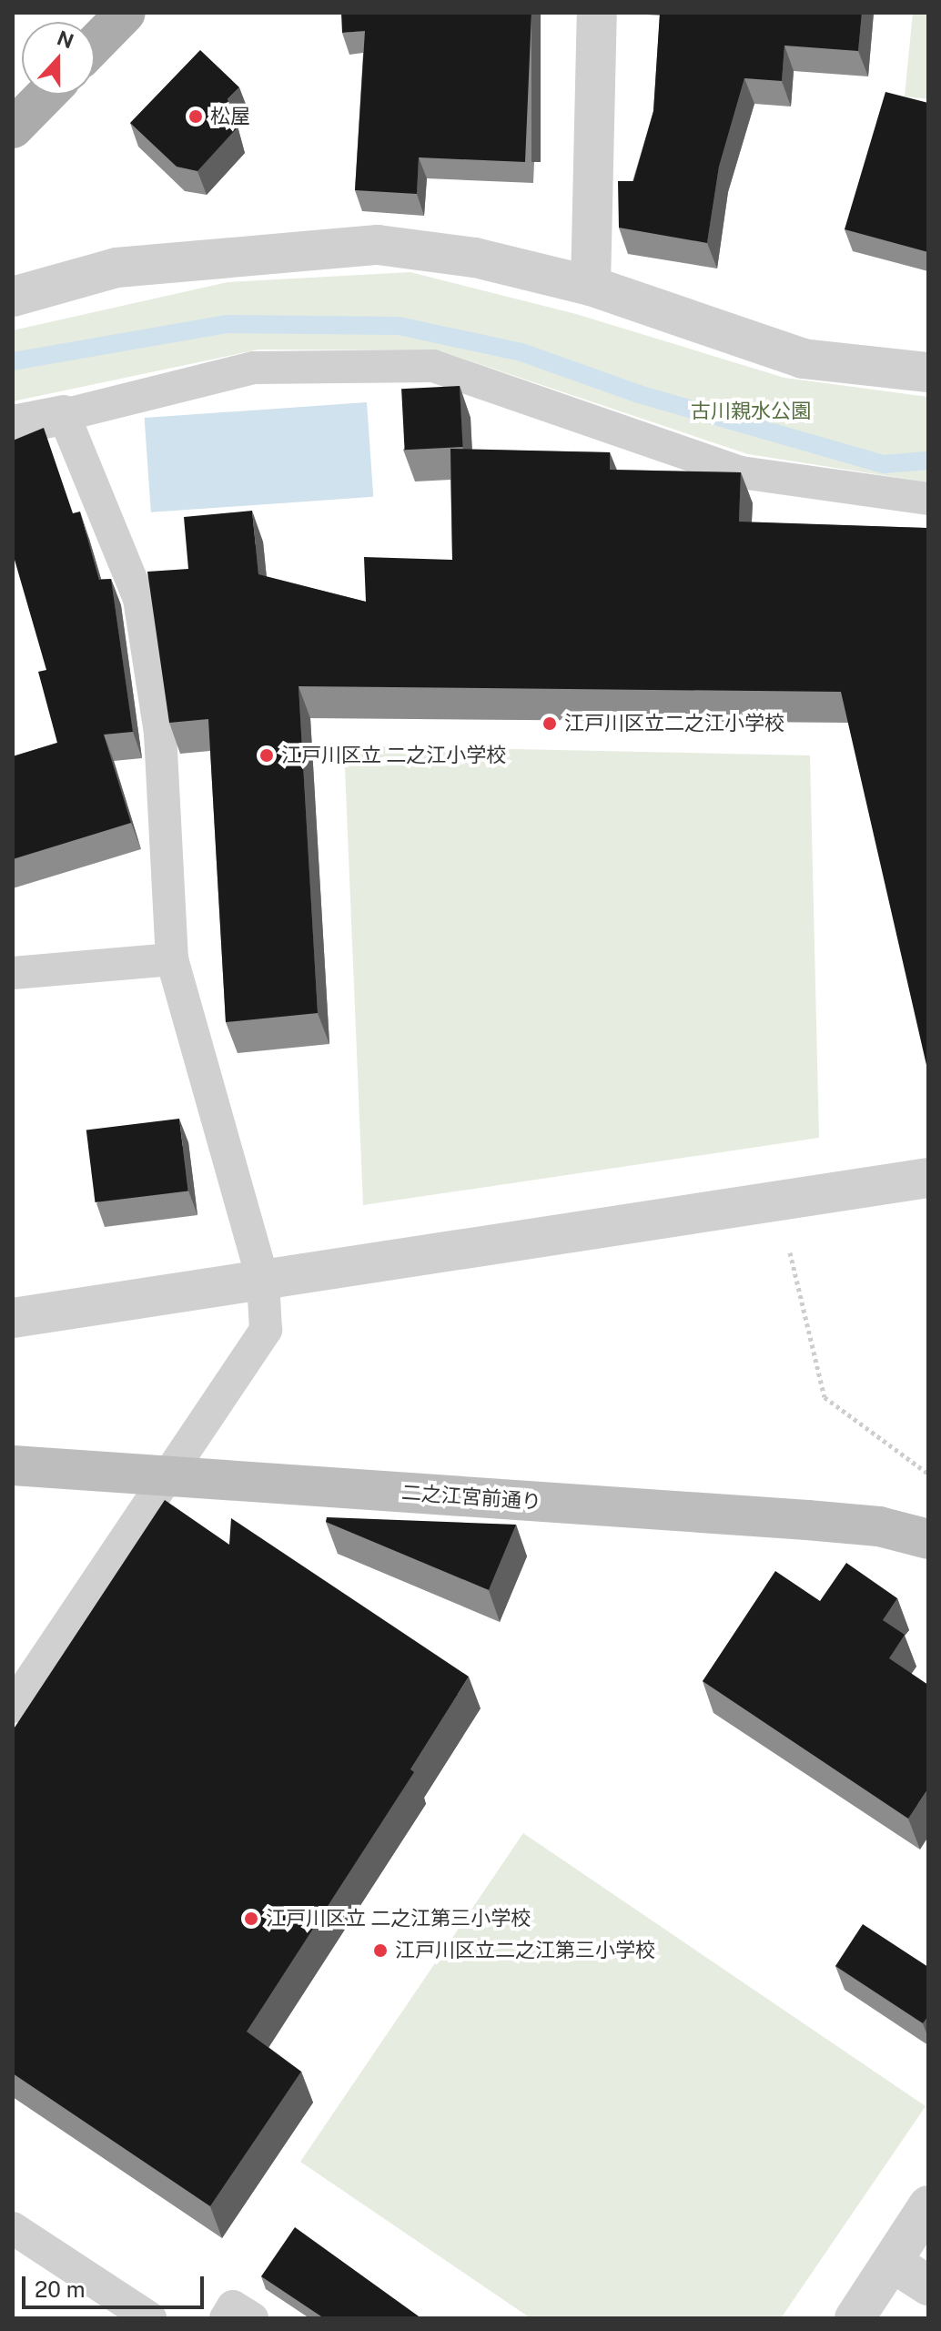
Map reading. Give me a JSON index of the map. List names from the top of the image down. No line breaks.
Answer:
{"streets":{"street":["二之江宮前通り"]},"parks":["古川親水公園"],"places":["松屋","江戸川区立二之江小学校","江戸川区立 二之江小学校","江戸川区立 二之江第三小学校","江戸川区立二之江第三小学校"],"scale_bar":"20 m","north":"top"}
